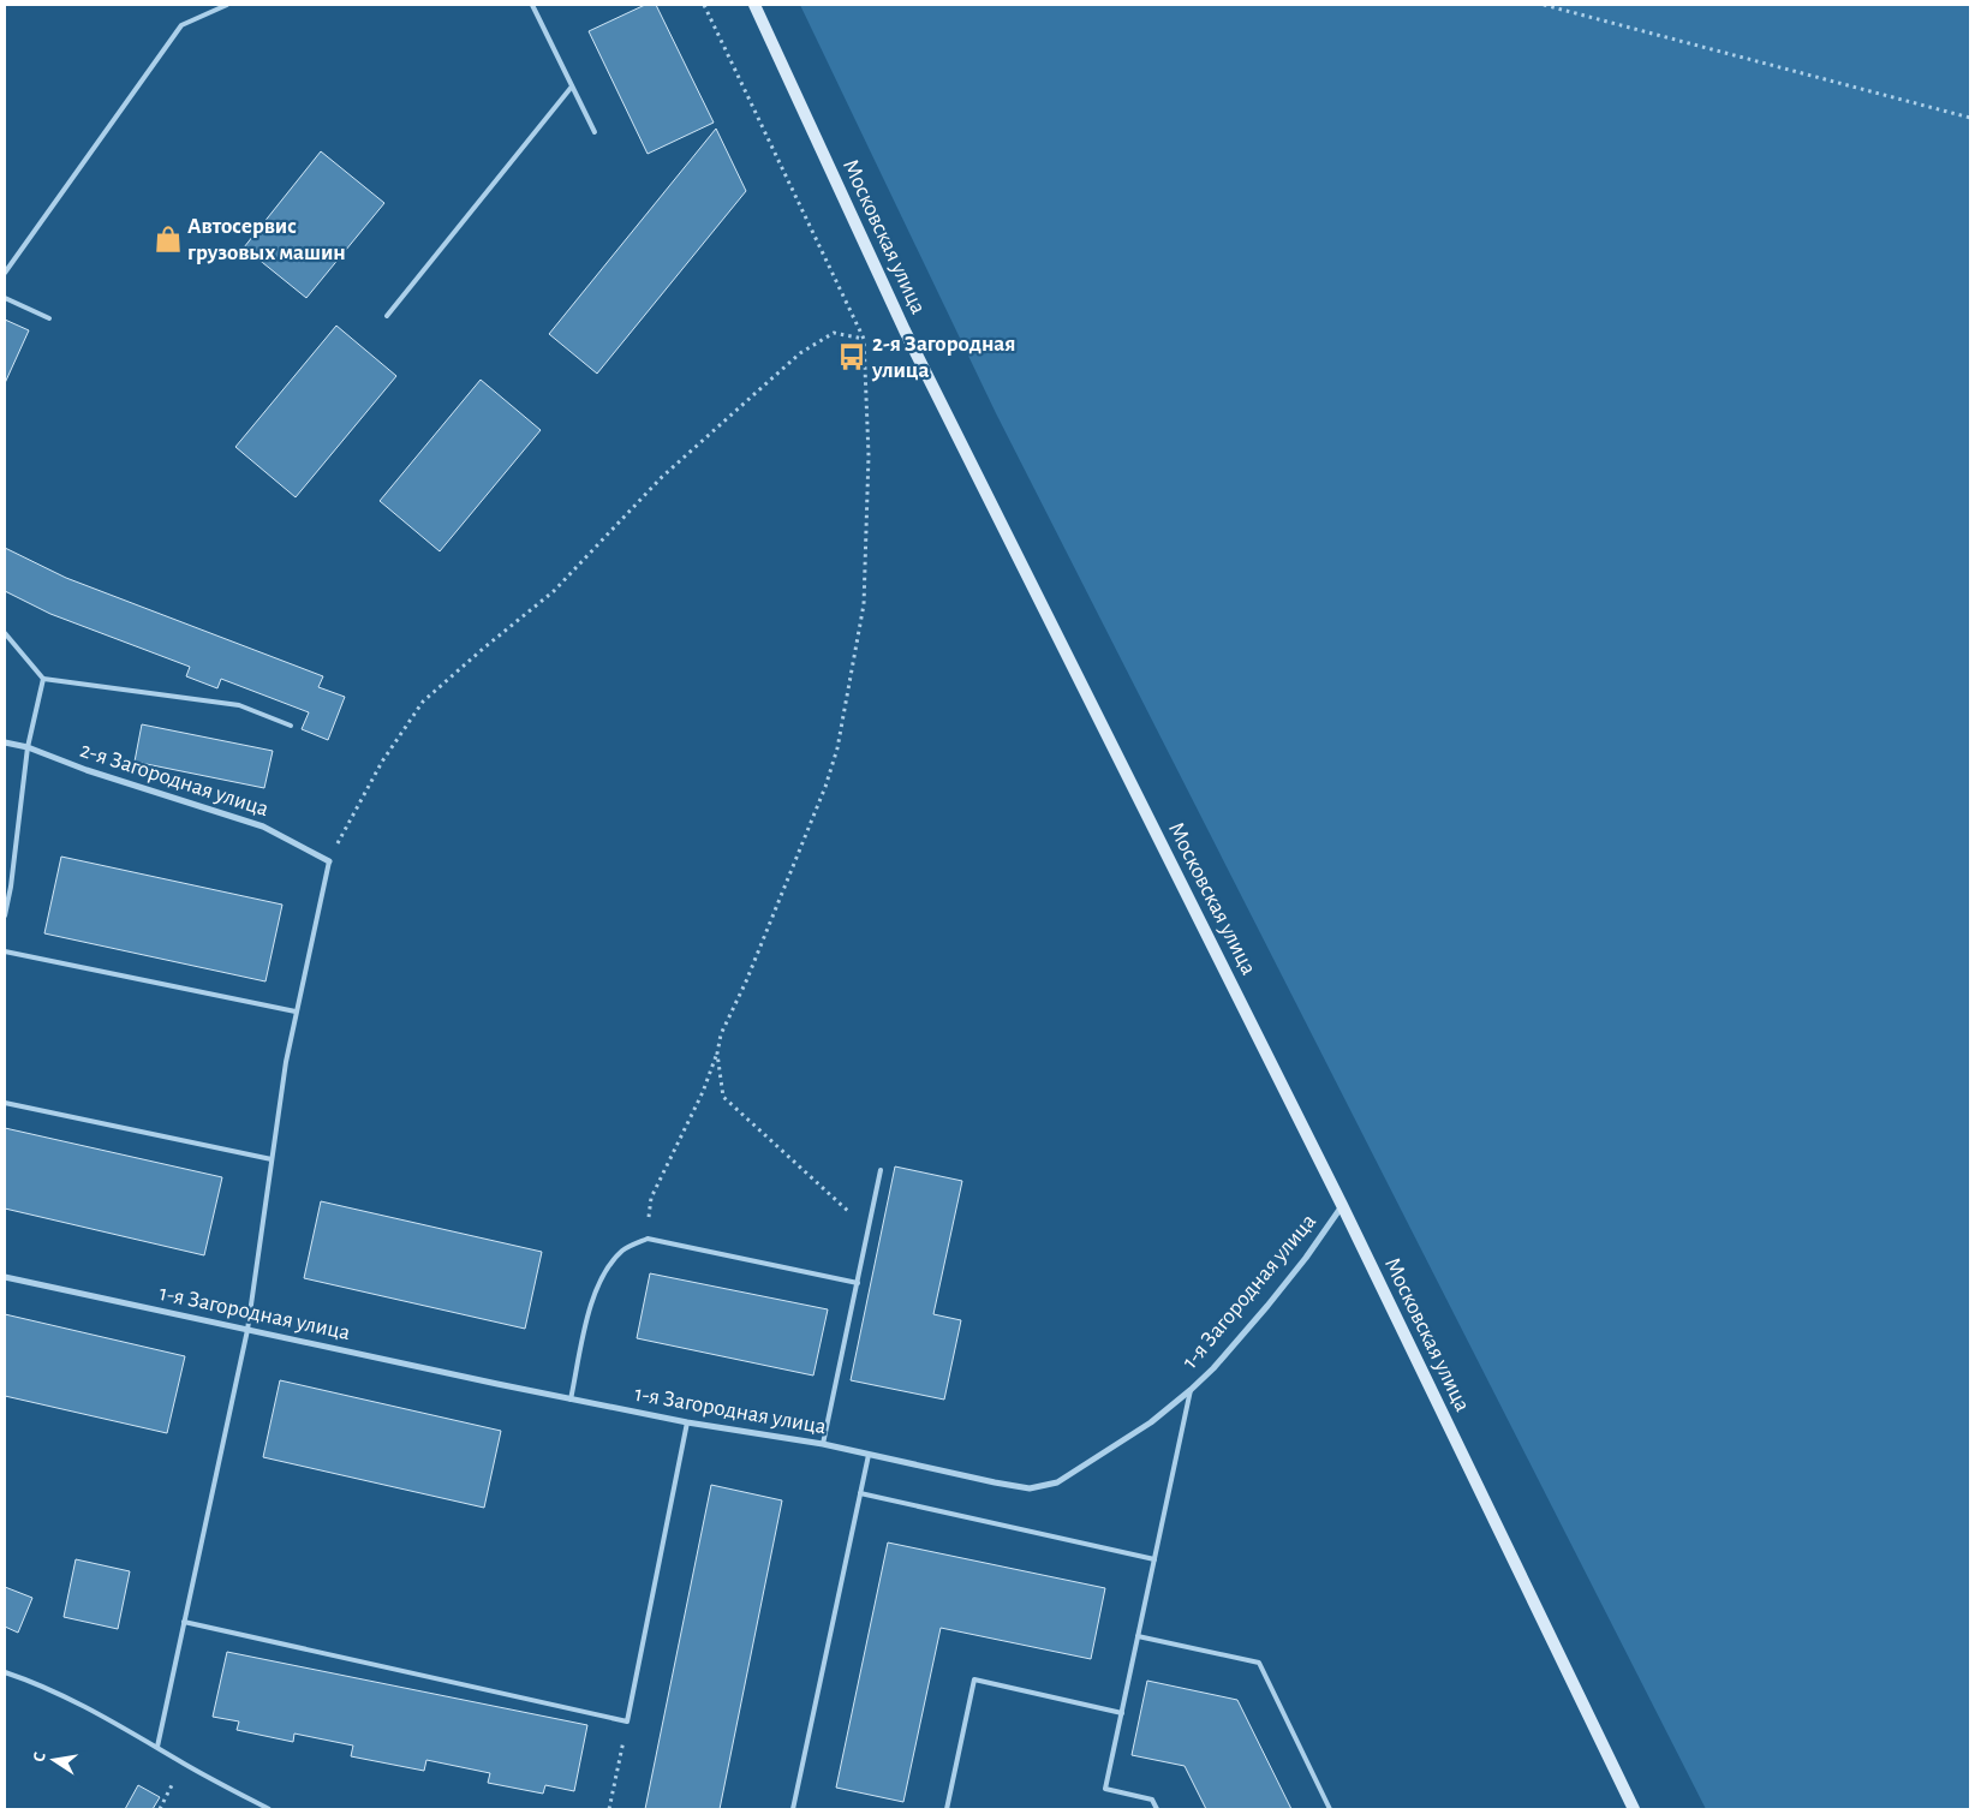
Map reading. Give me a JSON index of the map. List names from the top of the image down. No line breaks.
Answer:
{"streets":{"main road":["Московская улица"],"street":["2-я Загородная улица","1-я Загородная улица"]},"crossings":[["Московская улица","1-я Загородная улица"]],"places":{"shop":["Автосервис грузовых машин"],"bus stop":["2-я Загородная улица"]},"north":"left"}
